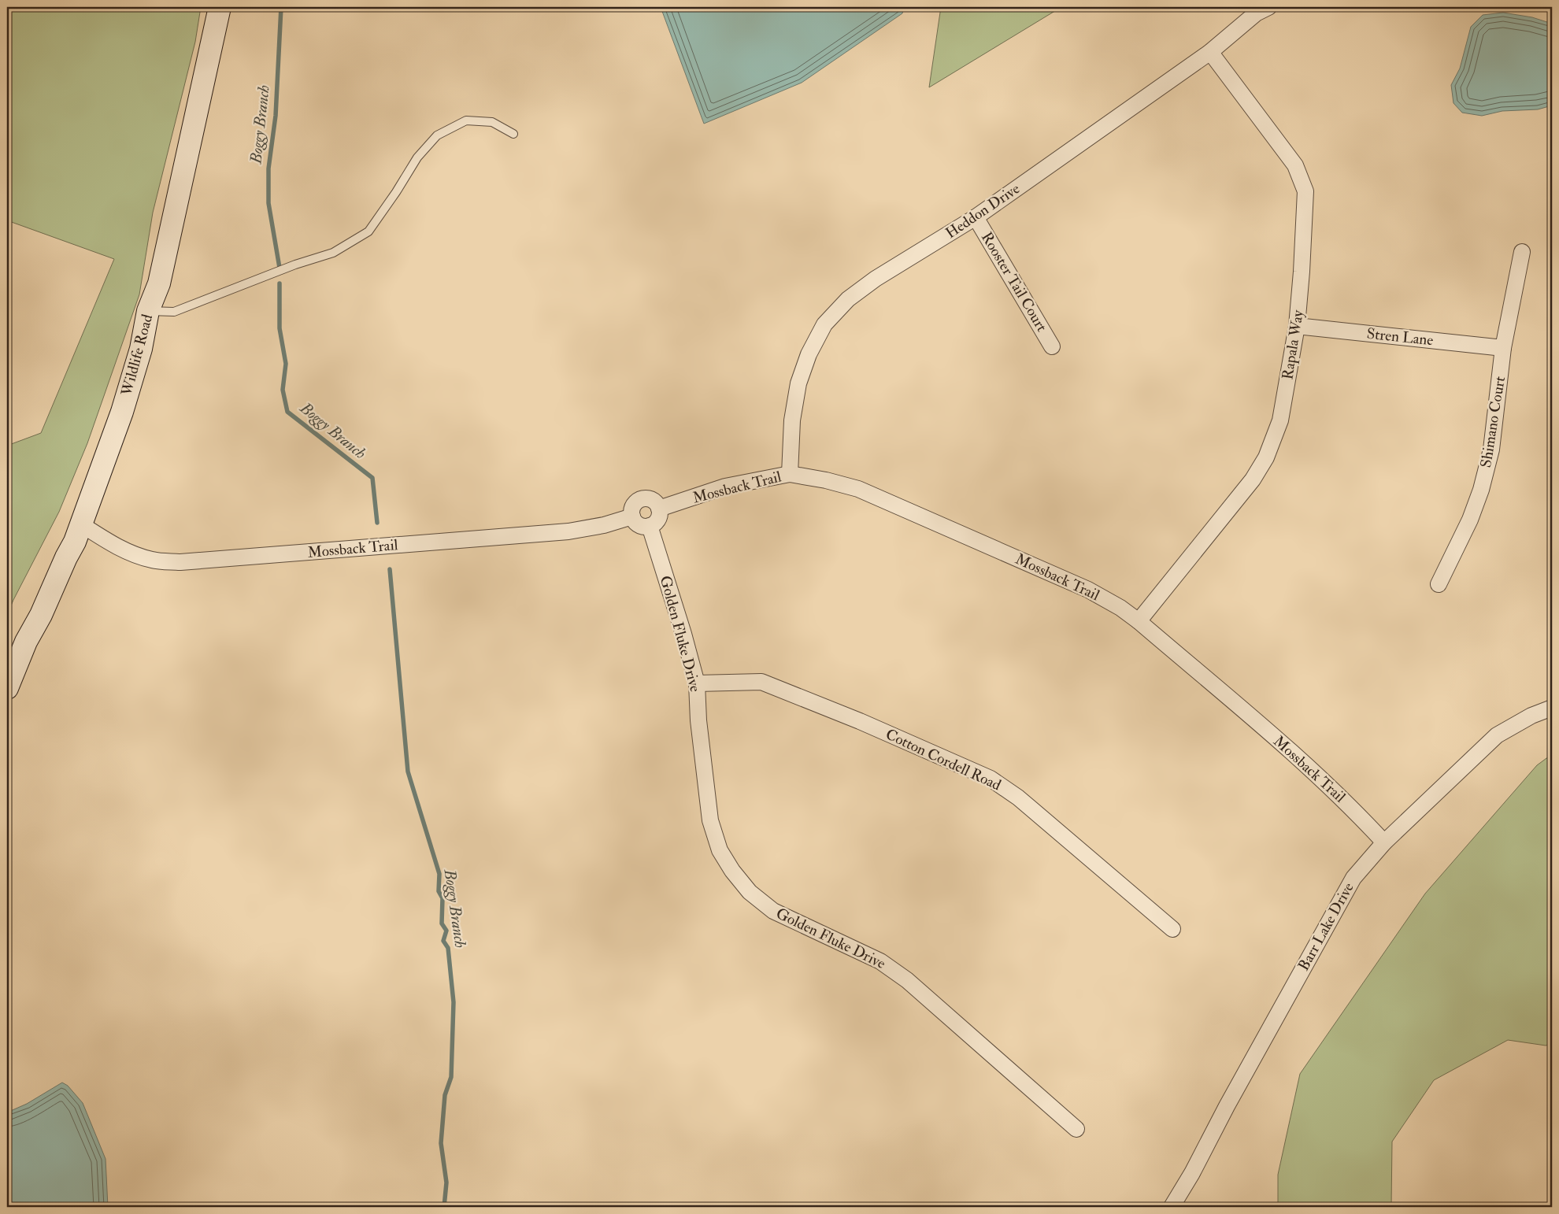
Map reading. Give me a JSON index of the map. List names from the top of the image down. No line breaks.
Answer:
{"streets":{"street":["Heddon Drive","Rooster Tail Court","Stren Lane","Rapala Way","Wildlife Road","Shimano Court","Mossback Trail","Golden Fluke Drive","Cotton Cordell Road","Barr Lake Drive"]},"crossings":[["Heddon Drive","Rooster Tail Court"],["Heddon Drive","Rapala Way"],["Heddon Drive","Mossback Trail"],["Stren Lane","Rapala Way"],["Stren Lane","Shimano Court"],["Rapala Way","Mossback Trail"],["Wildlife Road","Mossback Trail"],["Mossback Trail","Golden Fluke Drive"],["Mossback Trail","Barr Lake Drive"],["Golden Fluke Drive","Cotton Cordell Road"]],"water":["Boggy Branch"]}
